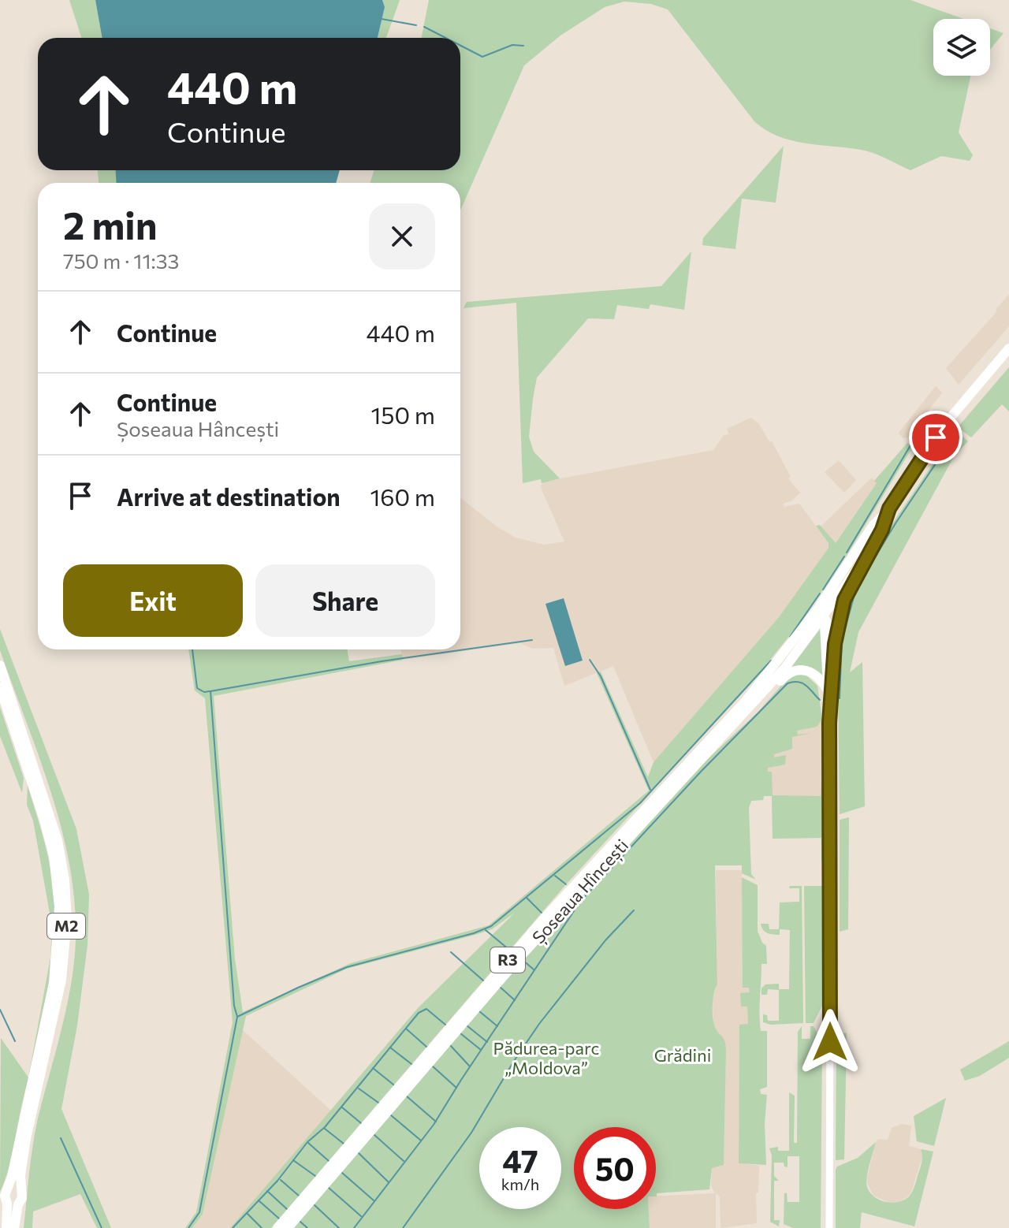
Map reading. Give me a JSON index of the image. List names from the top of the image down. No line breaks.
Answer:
{"streets":{"highway":["Șoseaua Hîncești","M2","R3"]},"crossings":[["Șoseaua Hîncești","R3"]],"parks":["Pădurea-parc „Moldova”","Grădini"],"page":{"turn":["440 m","Continue"],"heading":["2 min","750 m · 11:33"],"list":[{"name":"Continue","value":"440 m"},{"name":"Continue","note":"Șoseaua Hâncești","value":"150 m"},{"name":"Arrive at destination","value":"160 m"}],"buttons":["Exit","Share"],"speed":"47 km/h","limit":"50"}}
